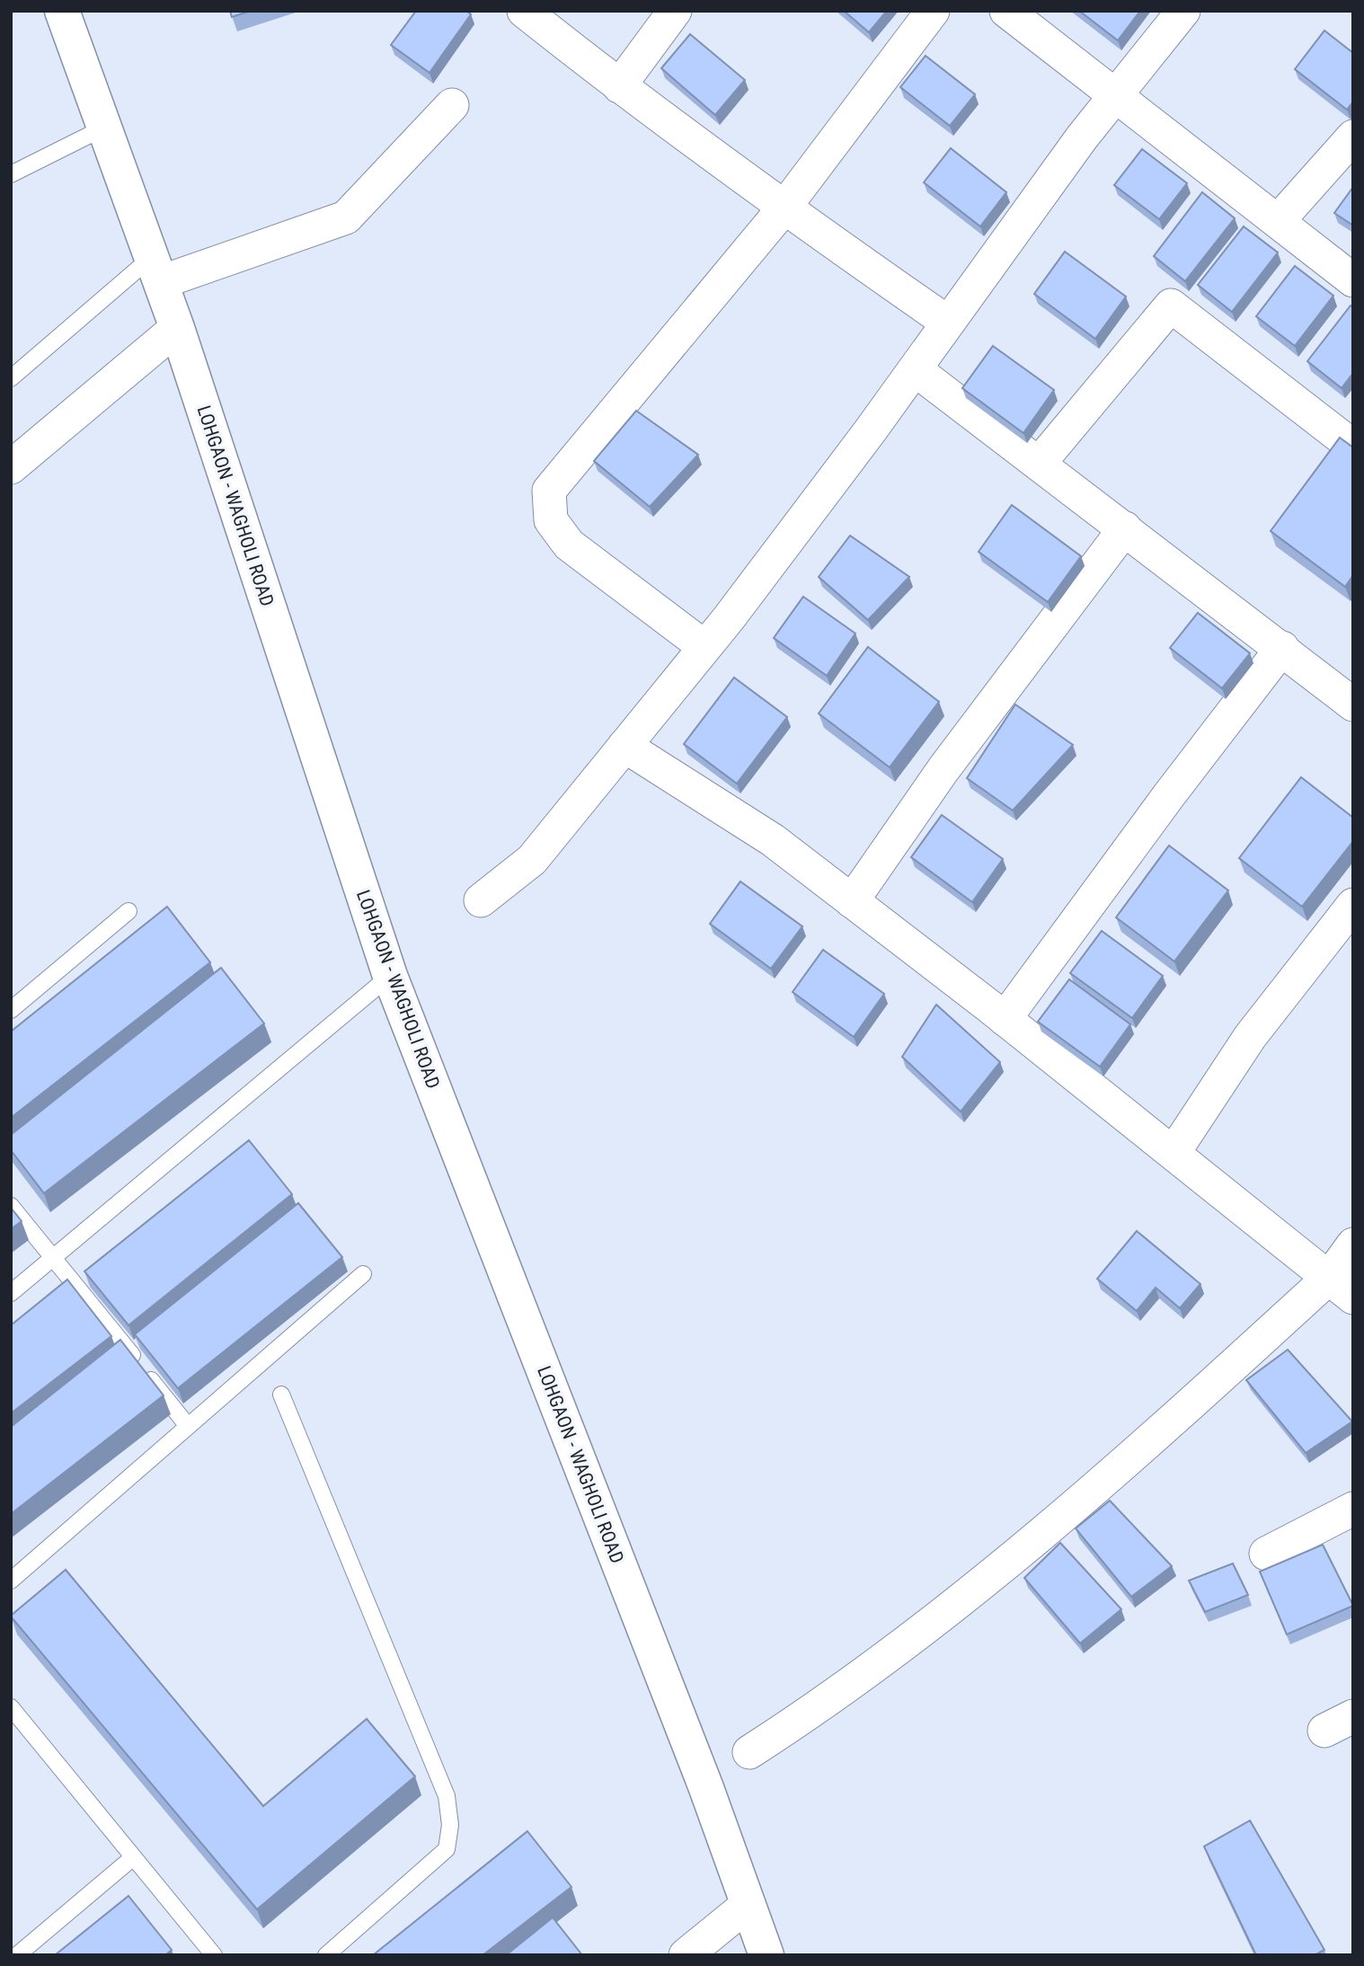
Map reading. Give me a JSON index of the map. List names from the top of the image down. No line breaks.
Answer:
{"streets":{"main road":["LOHGAON - WAGHOLI ROAD"]}}
